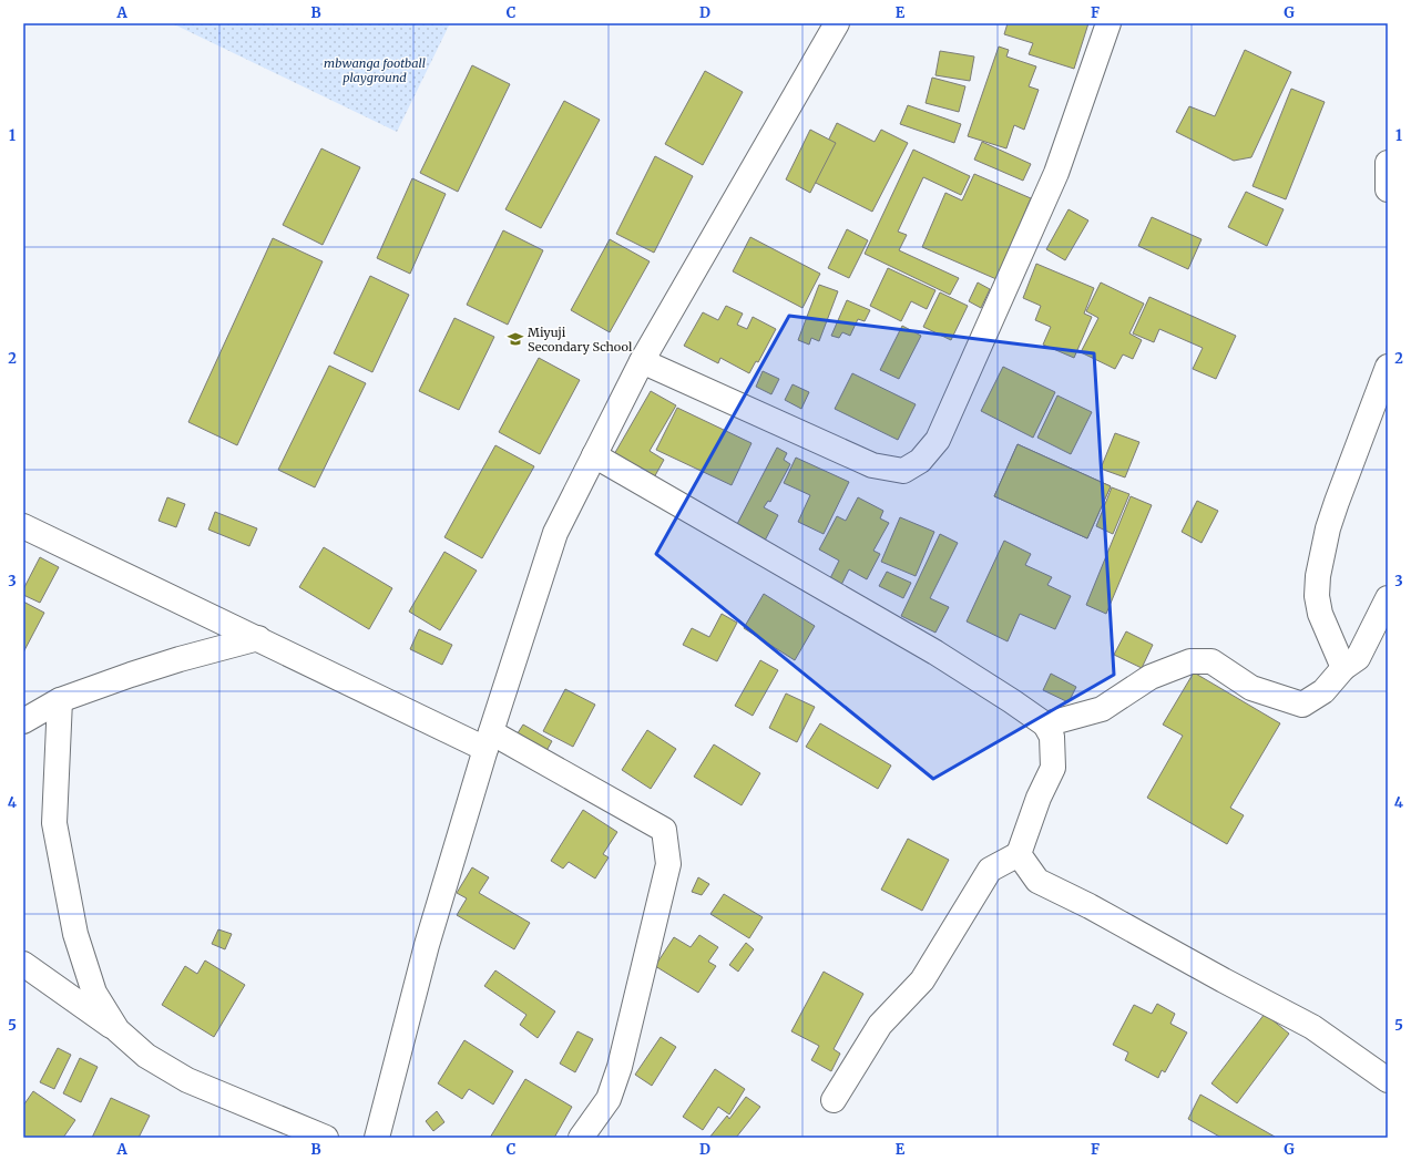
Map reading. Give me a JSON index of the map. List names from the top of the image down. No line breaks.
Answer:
{"parks":["mbwanga football playground"],"places":{"school or university":["Miyuji Secondary School"]},"grid":{"columns":["A","B","C","D","E","F","G"],"rows":["1","2","3","4","5"]}}
